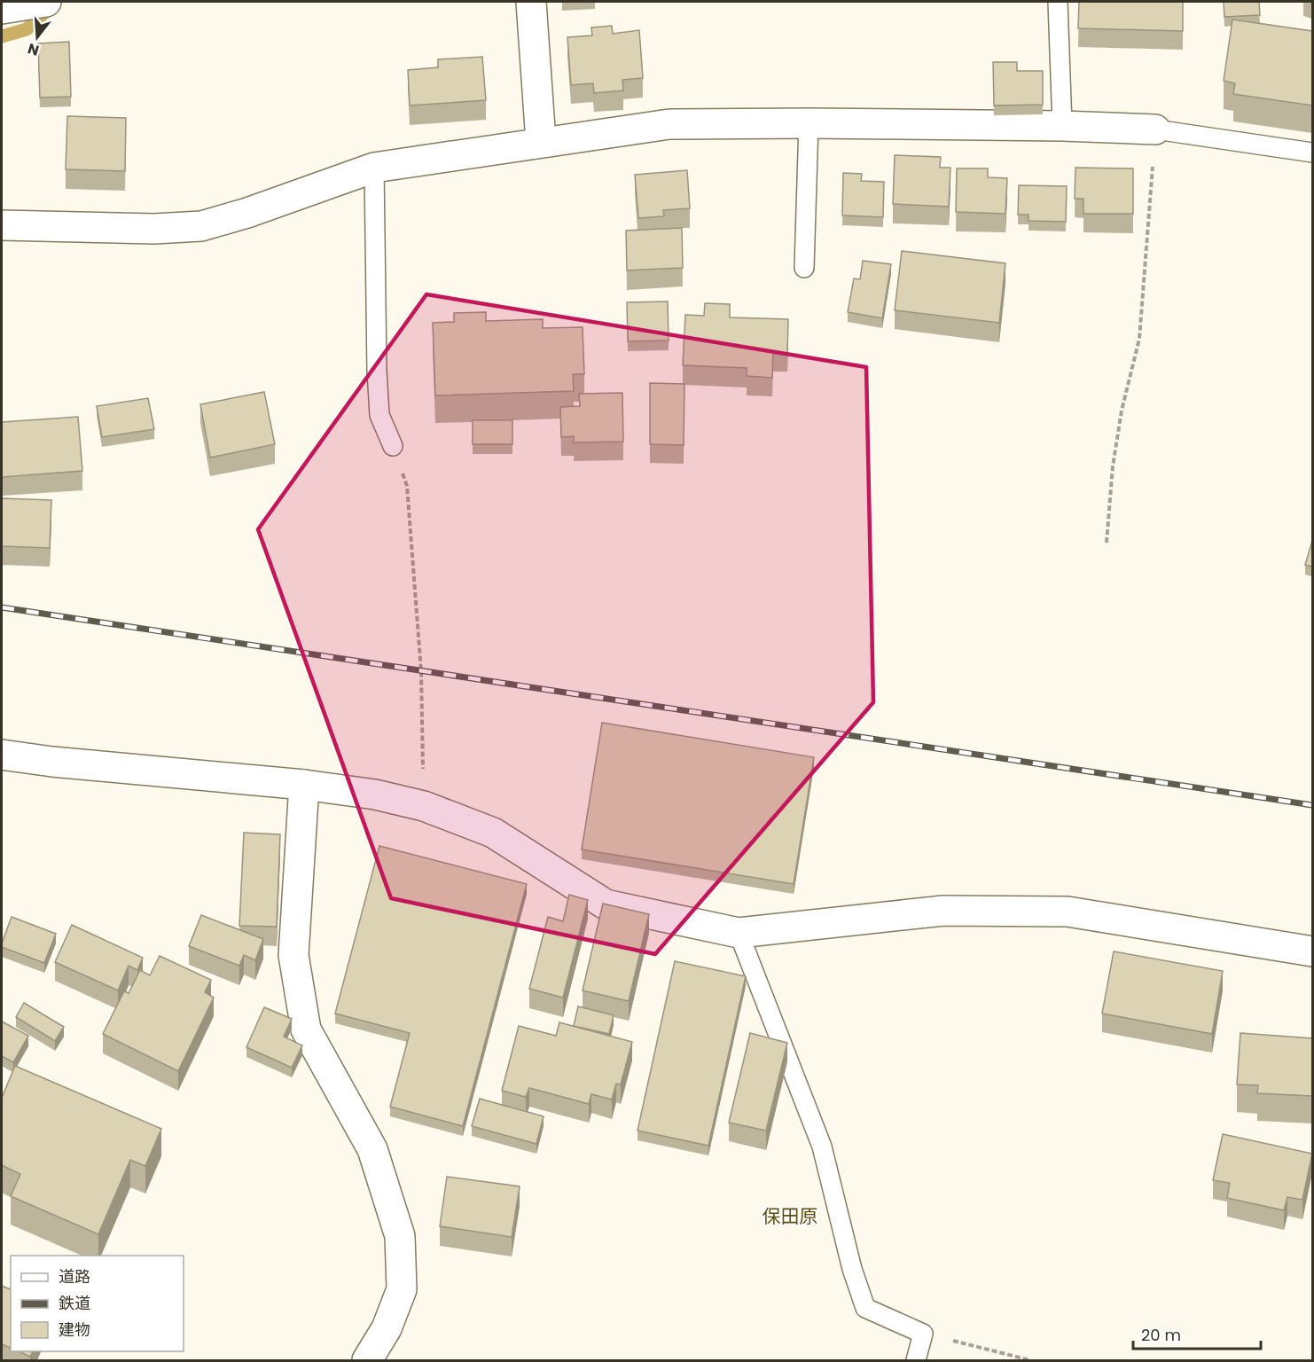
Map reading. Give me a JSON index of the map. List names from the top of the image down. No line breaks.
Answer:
{"districts":["保田原"],"legend":["道路","鉄道","建物"],"scale_bar":"20 m","north":"bottom"}
